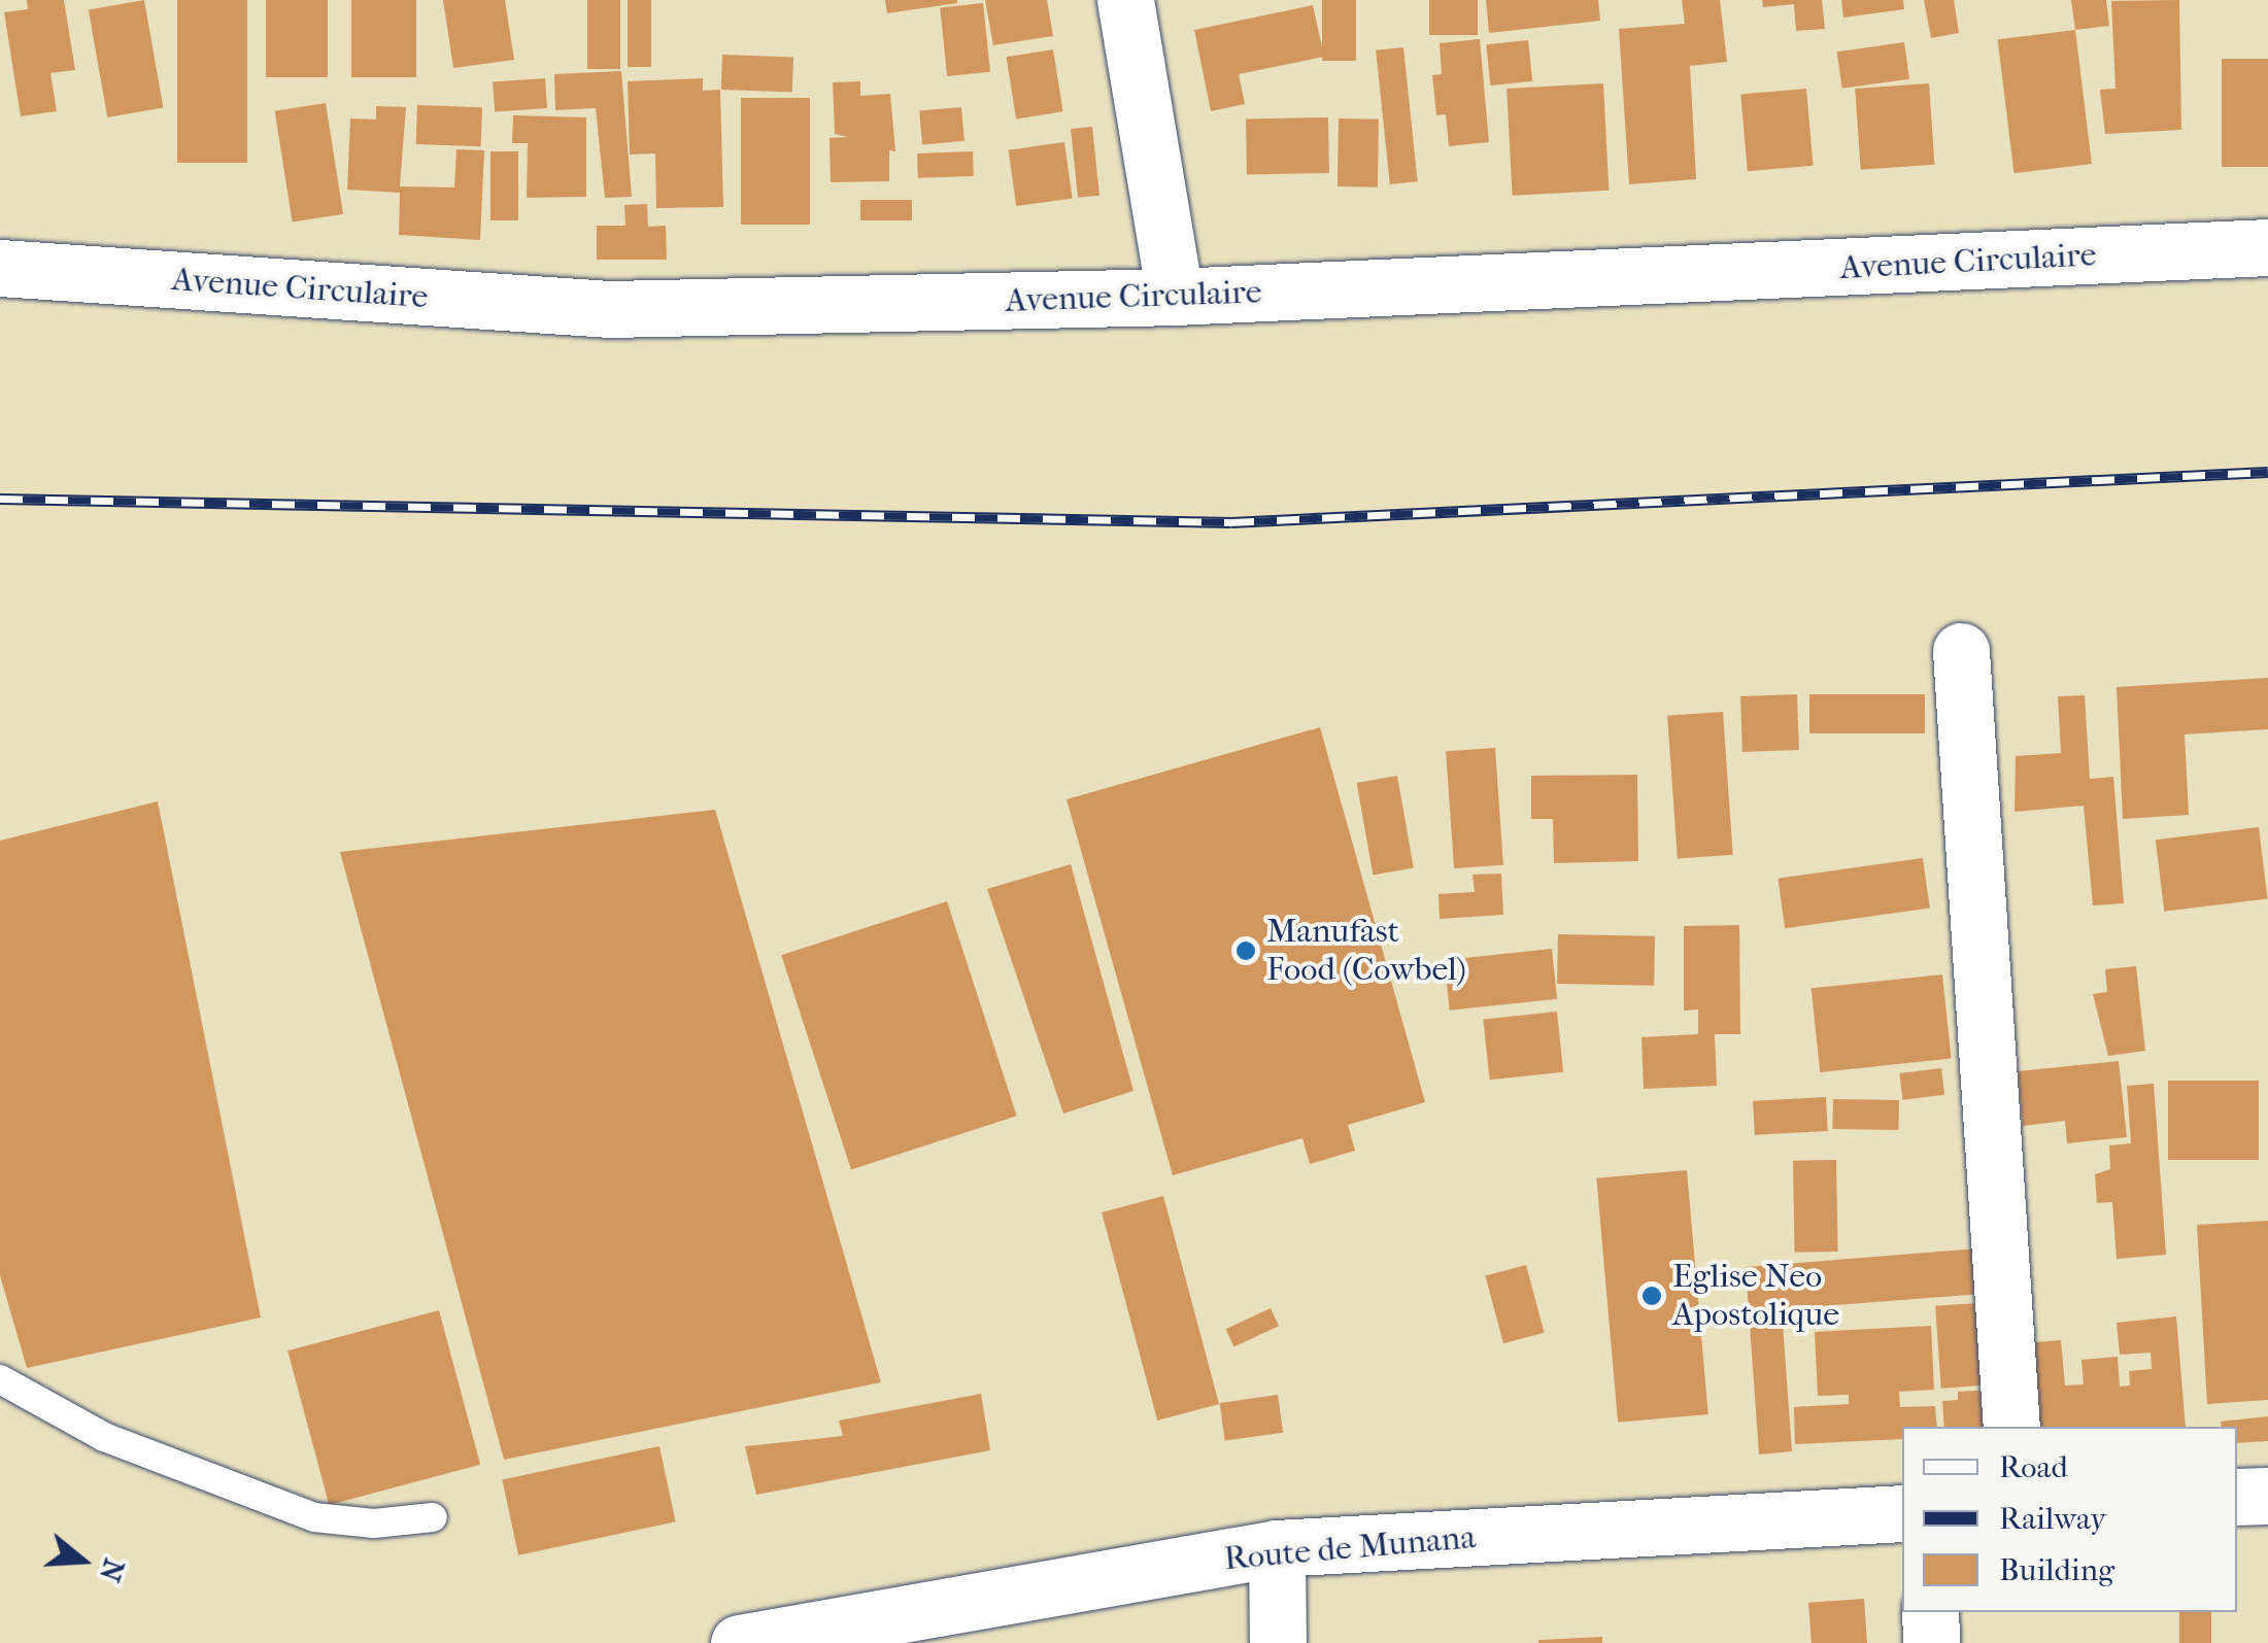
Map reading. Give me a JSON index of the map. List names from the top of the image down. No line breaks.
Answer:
{"streets":{"street":["Avenue Circulaire","Route de Munana"]},"places":["Manufast Food (Cowbel)","Eglise Neo Apostolique"],"legend":["Road","Railway","Building"],"north":"right"}
